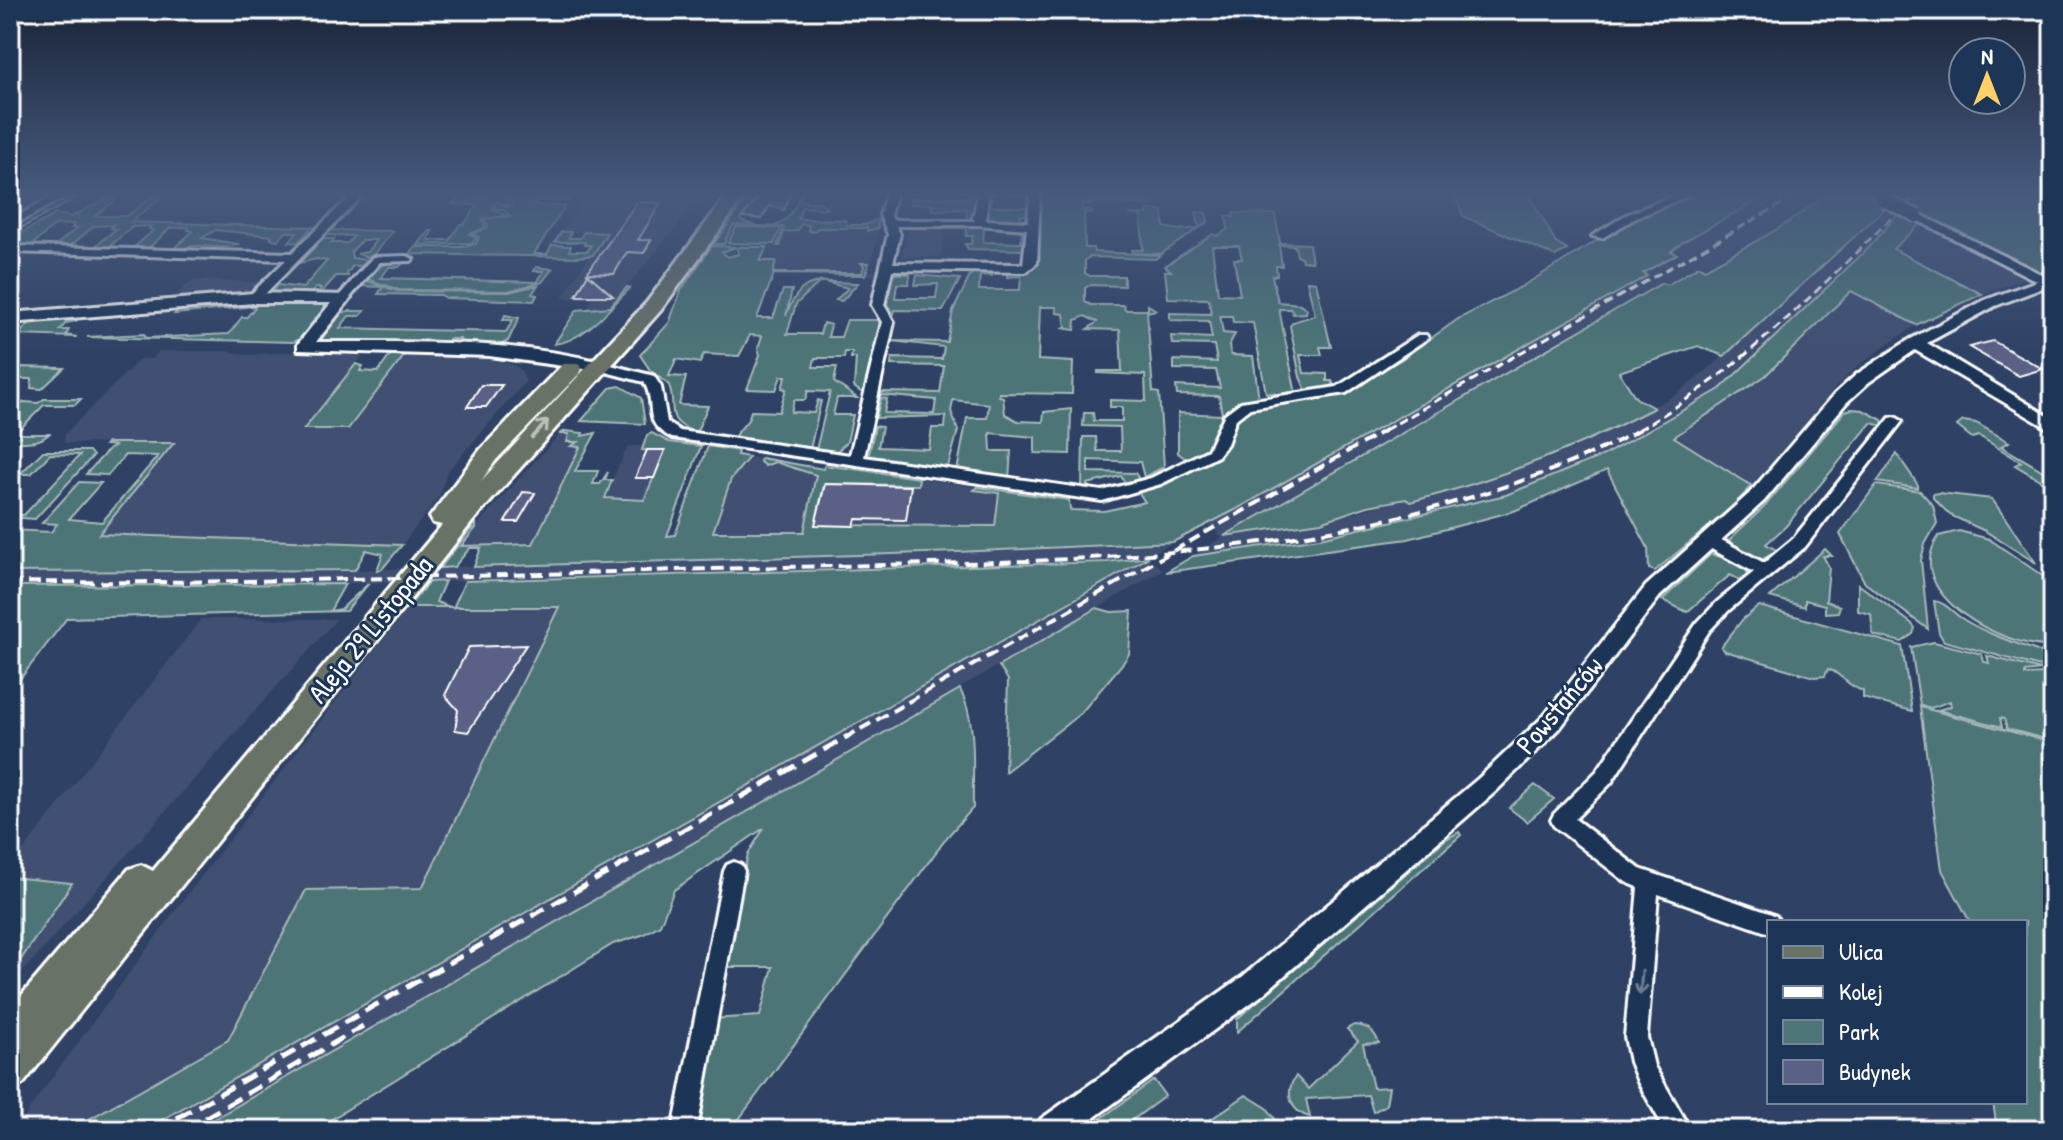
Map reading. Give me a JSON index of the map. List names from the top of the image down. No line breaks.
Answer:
{"streets":{"main road":["Aleja 29 Listopada"],"street":["Powstańców"]},"legend":["Ulica","Kolej","Park","Budynek"],"north":"top"}
